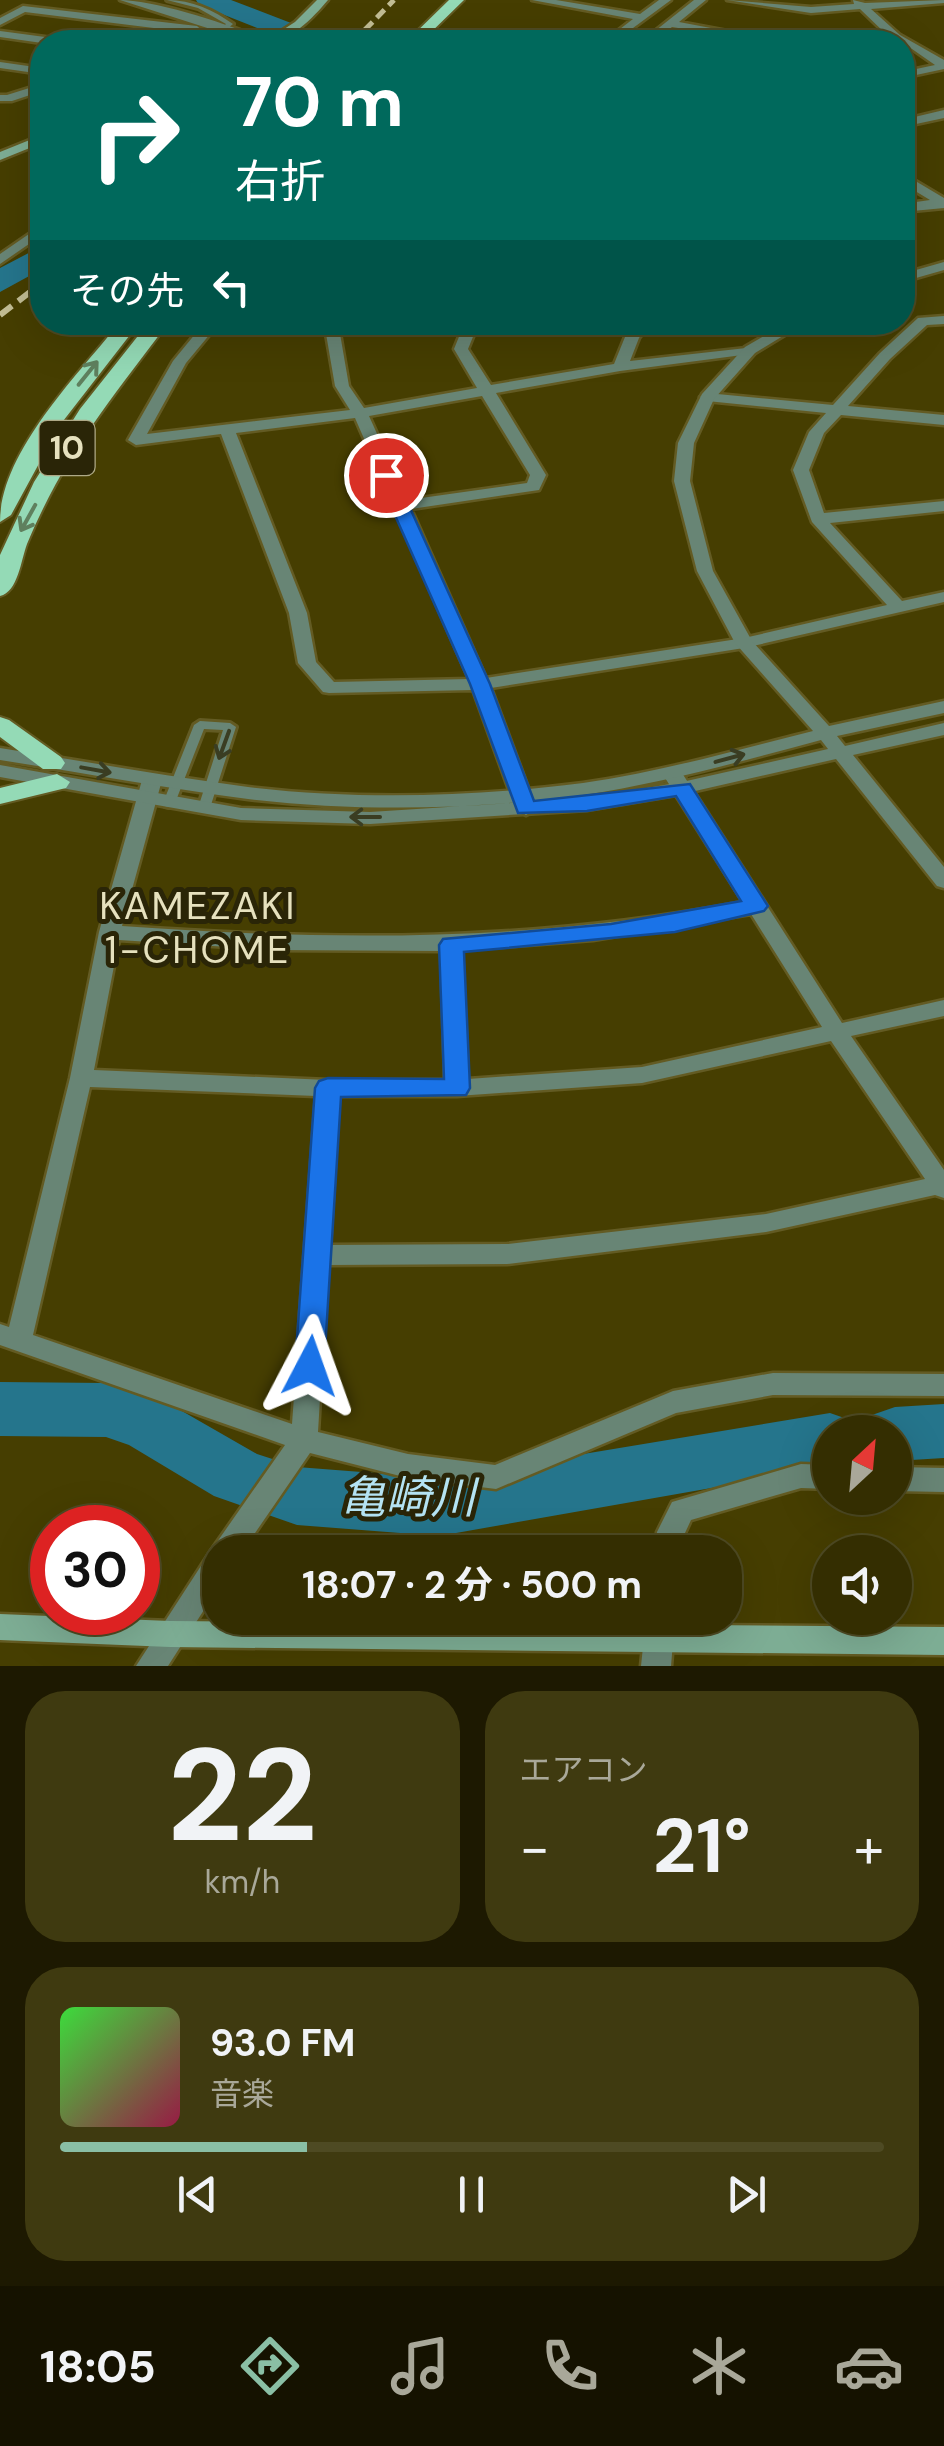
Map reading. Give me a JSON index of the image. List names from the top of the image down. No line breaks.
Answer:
{"streets":{"highway":["10"]},"districts":["KAMEZAKI 1-CHOME"],"water":["亀崎川"],"north":"top right","page":{"turn":["70 m","右折"],"then":"その先","limit":"30","trip":"18:07 · 2 分 · 500 m","tile":[["22","km/h"],"エアコン"],"heat":["−","21°","+"],"song":["93.0 FM","音楽"],"tabs":"18:05"}}
